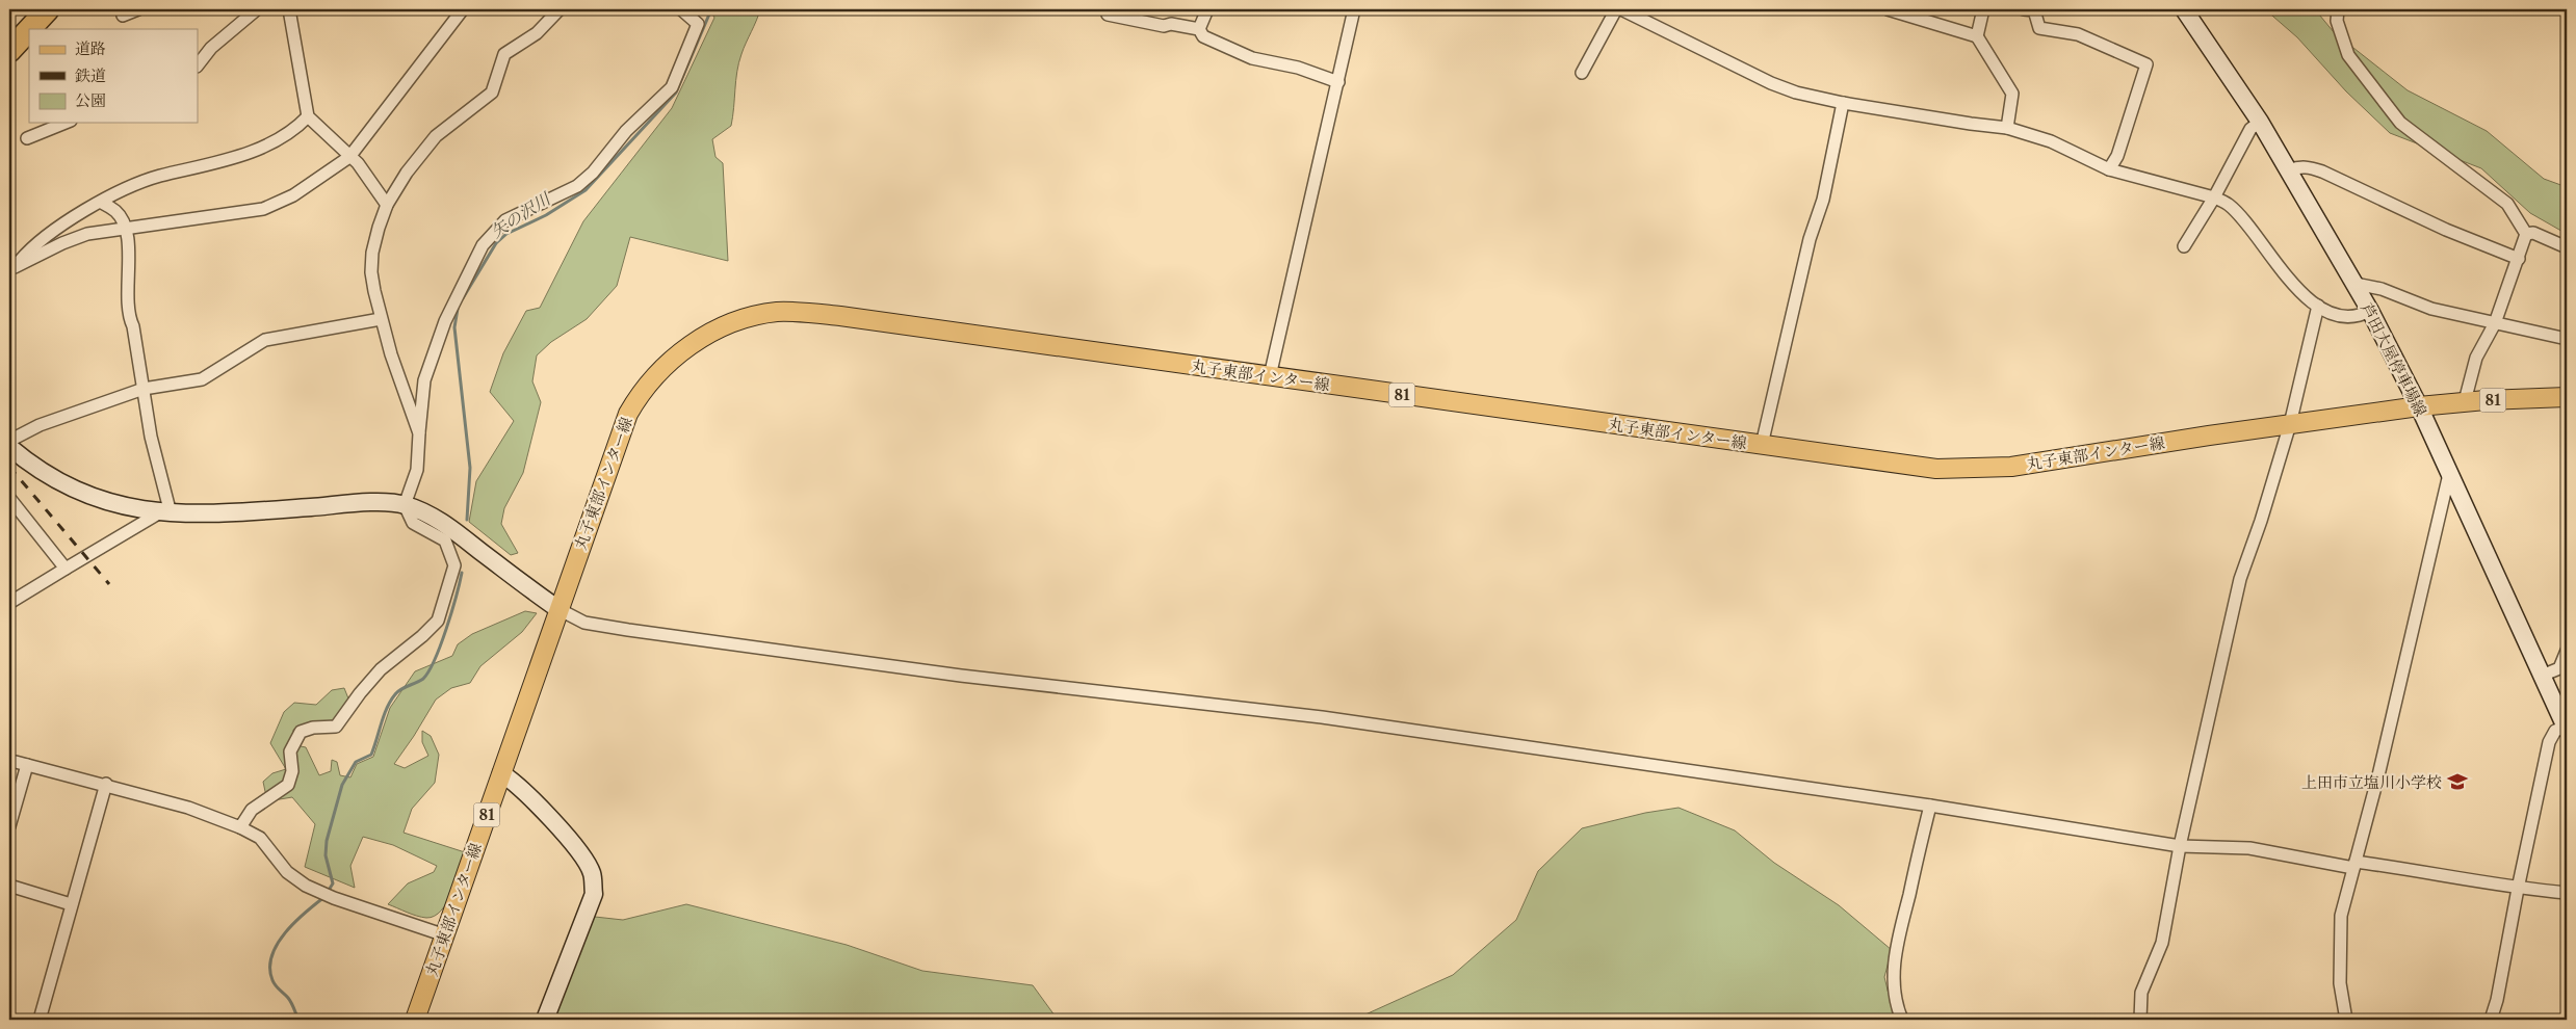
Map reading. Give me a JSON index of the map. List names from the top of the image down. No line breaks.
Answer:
{"streets":{"main road":["丸子東部インター線","81"],"street":["芦田大屋停車場線"]},"crossings":[["芦田大屋停車場線","丸子東部インター線"]],"water":["矢の沢川"],"places":{"school or university":["上田市立塩川小学校"]},"legend":["道路","鉄道","公園"]}
